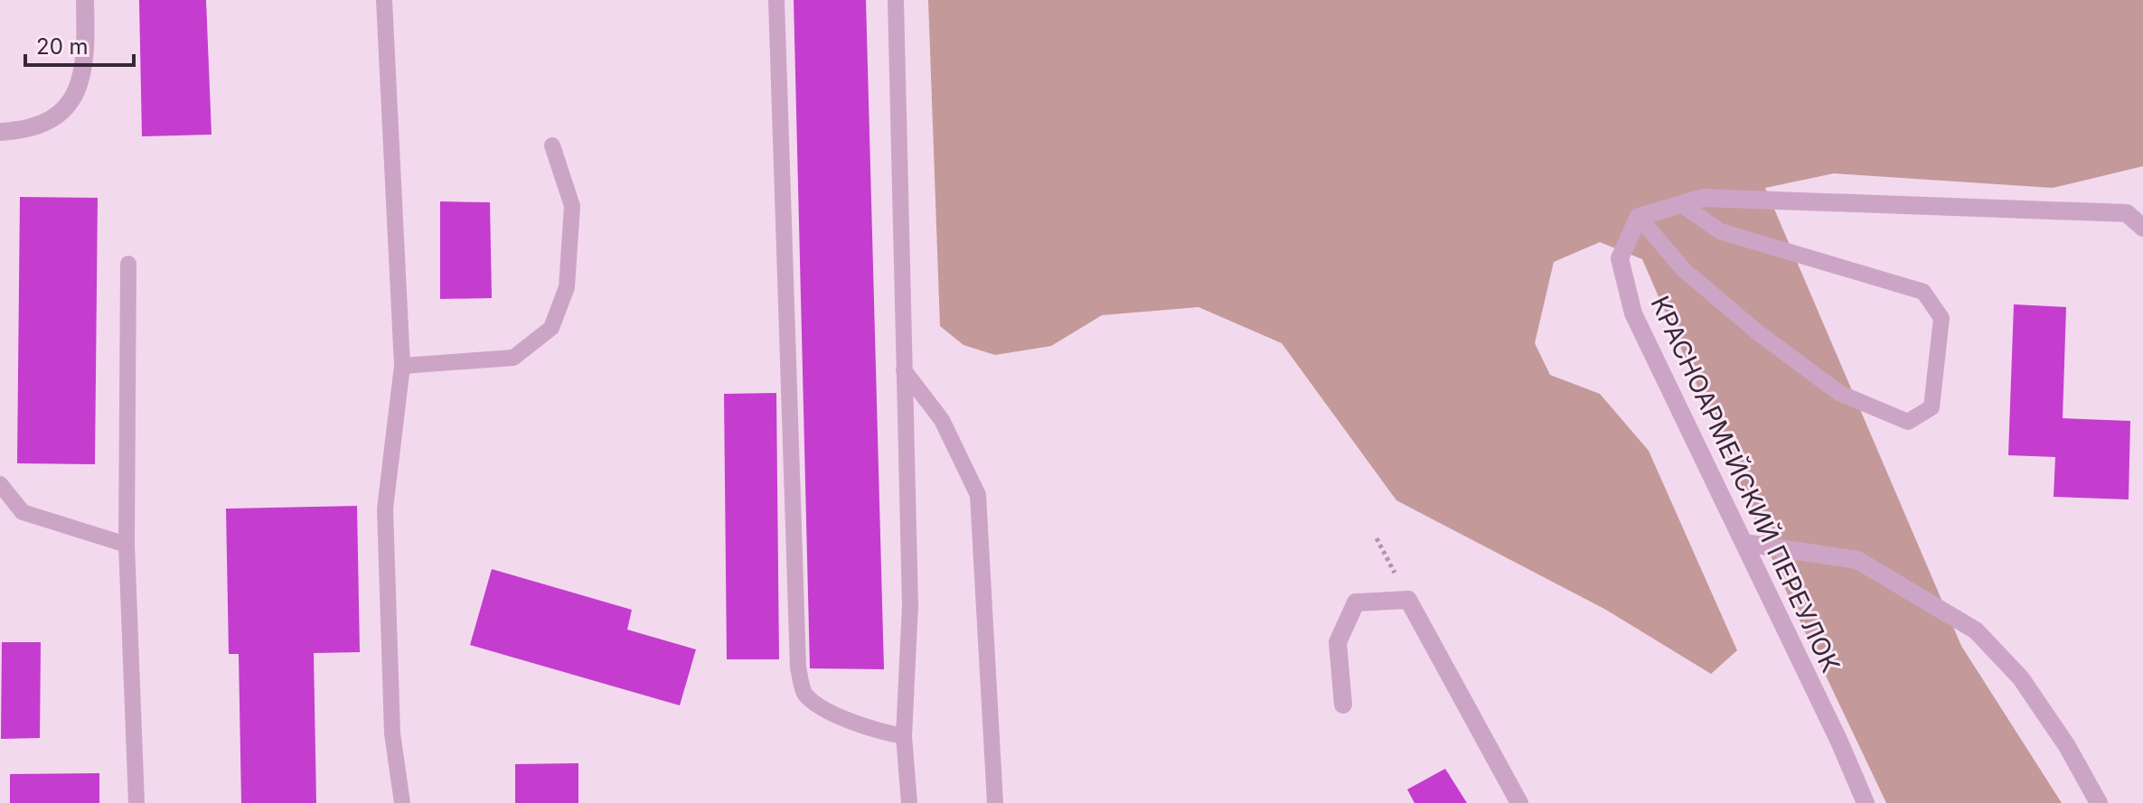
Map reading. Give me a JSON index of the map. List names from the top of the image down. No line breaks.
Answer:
{"streets":{"street":["КРАСНОАРМЕЙСКИЙ ПЕРЕУЛОК"]},"scale_bar":"20 m"}
